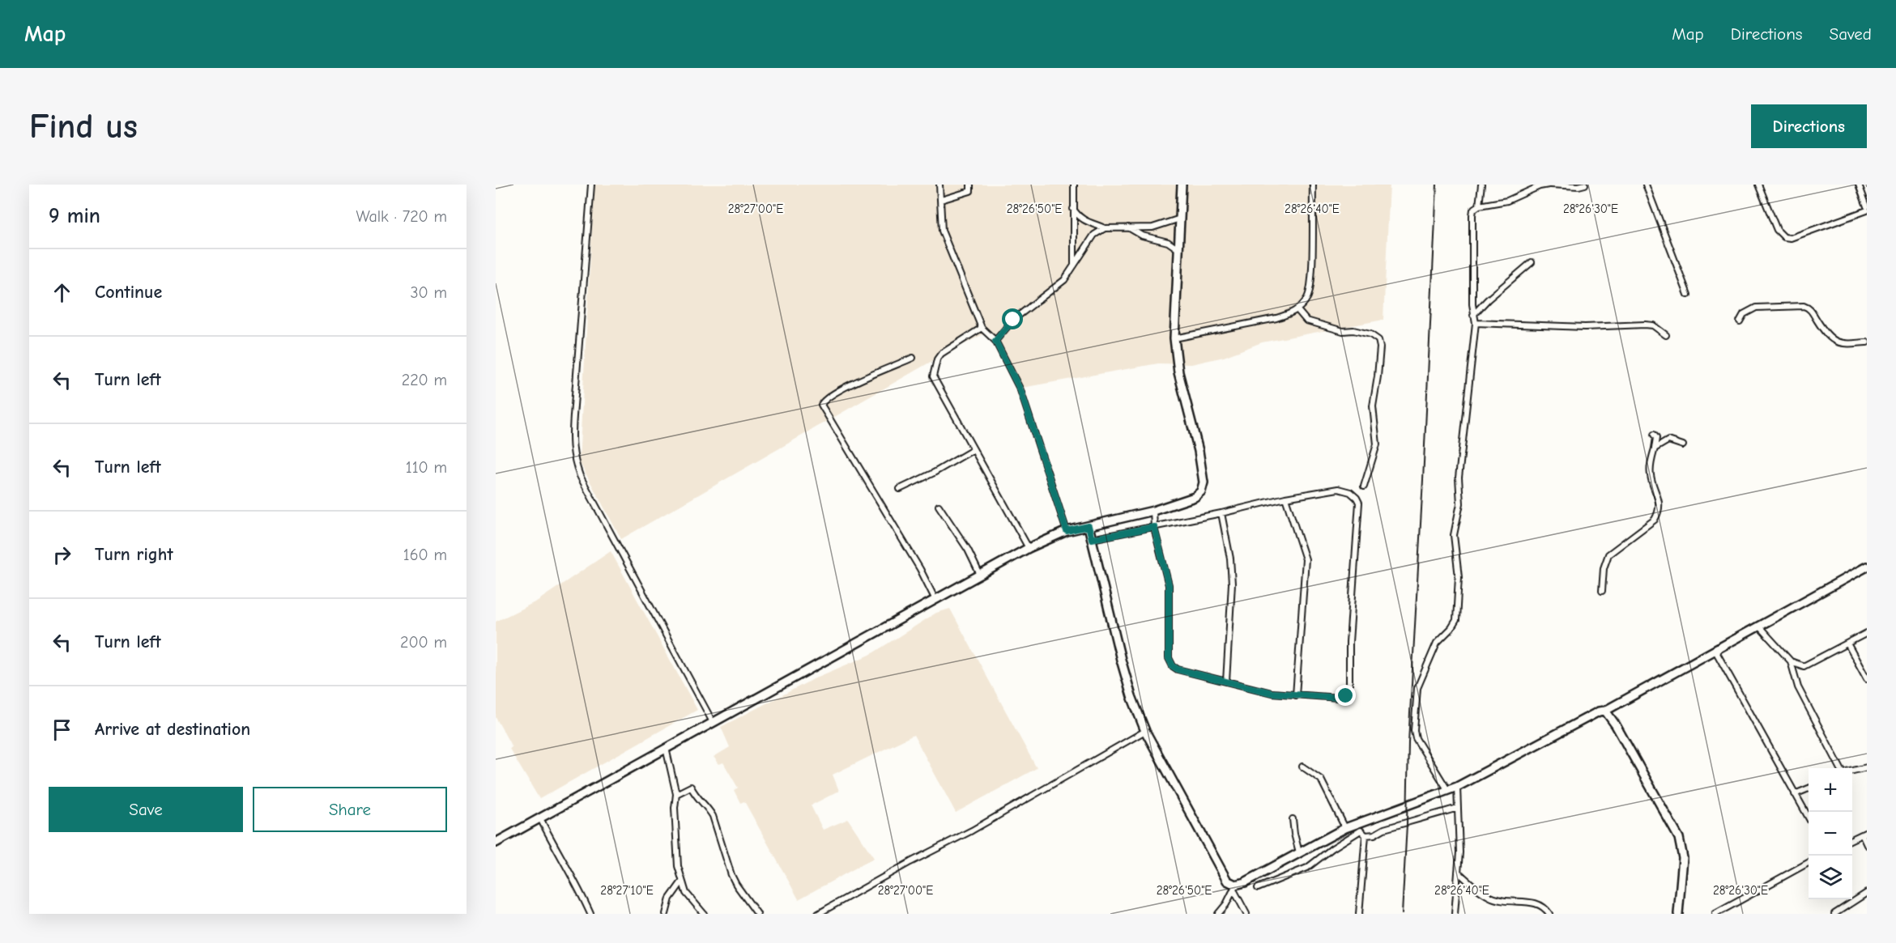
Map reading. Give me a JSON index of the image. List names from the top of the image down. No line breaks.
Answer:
{"page":{"header":"Map","nav":["Map","Directions","Saved"],"buttons":["Directions",["Save","Share"]],"title":"Find us","heading":["9 min","Walk · 720 m"],"list":[["Continue","30 m"],["Turn left","220 m"],["Turn left","110 m"],["Turn right","160 m"],["Turn left","200 m"],"Arrive at destination"],"map_buttons":["+","−"]},"coordinates":["28°27'00\"E","28°26'50\"E","28°26'40\"E","28°26'30\"E","28°27'10\"E"]}
